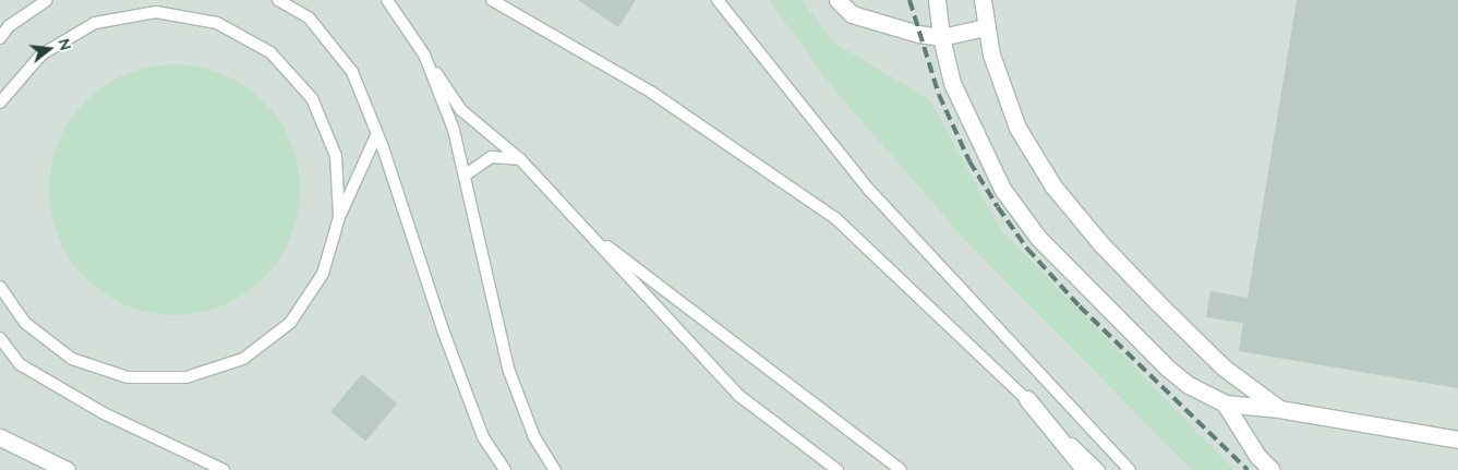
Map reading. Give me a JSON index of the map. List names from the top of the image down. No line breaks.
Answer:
{"north":"right"}
